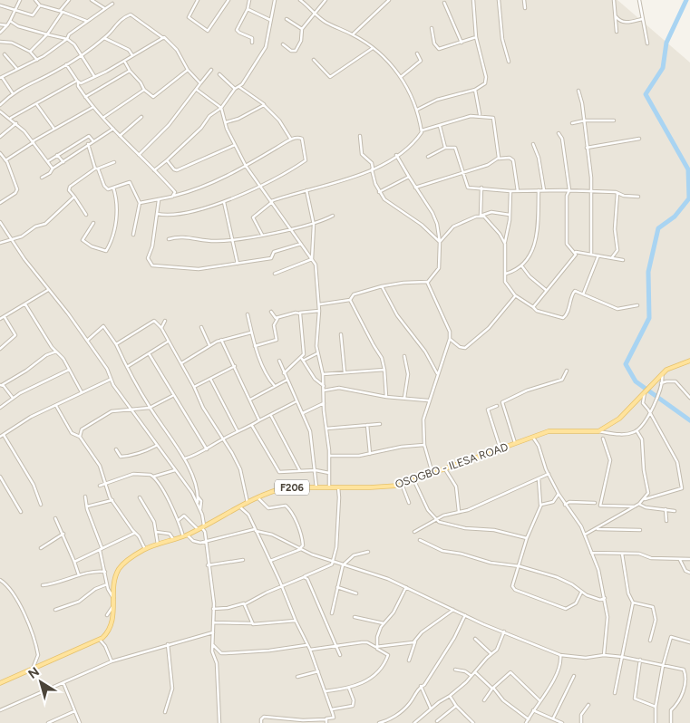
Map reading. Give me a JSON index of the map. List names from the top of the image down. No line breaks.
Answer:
{"streets":{"main road":["OSOGBO - ILESA ROAD","F206"]},"north":"top left"}
